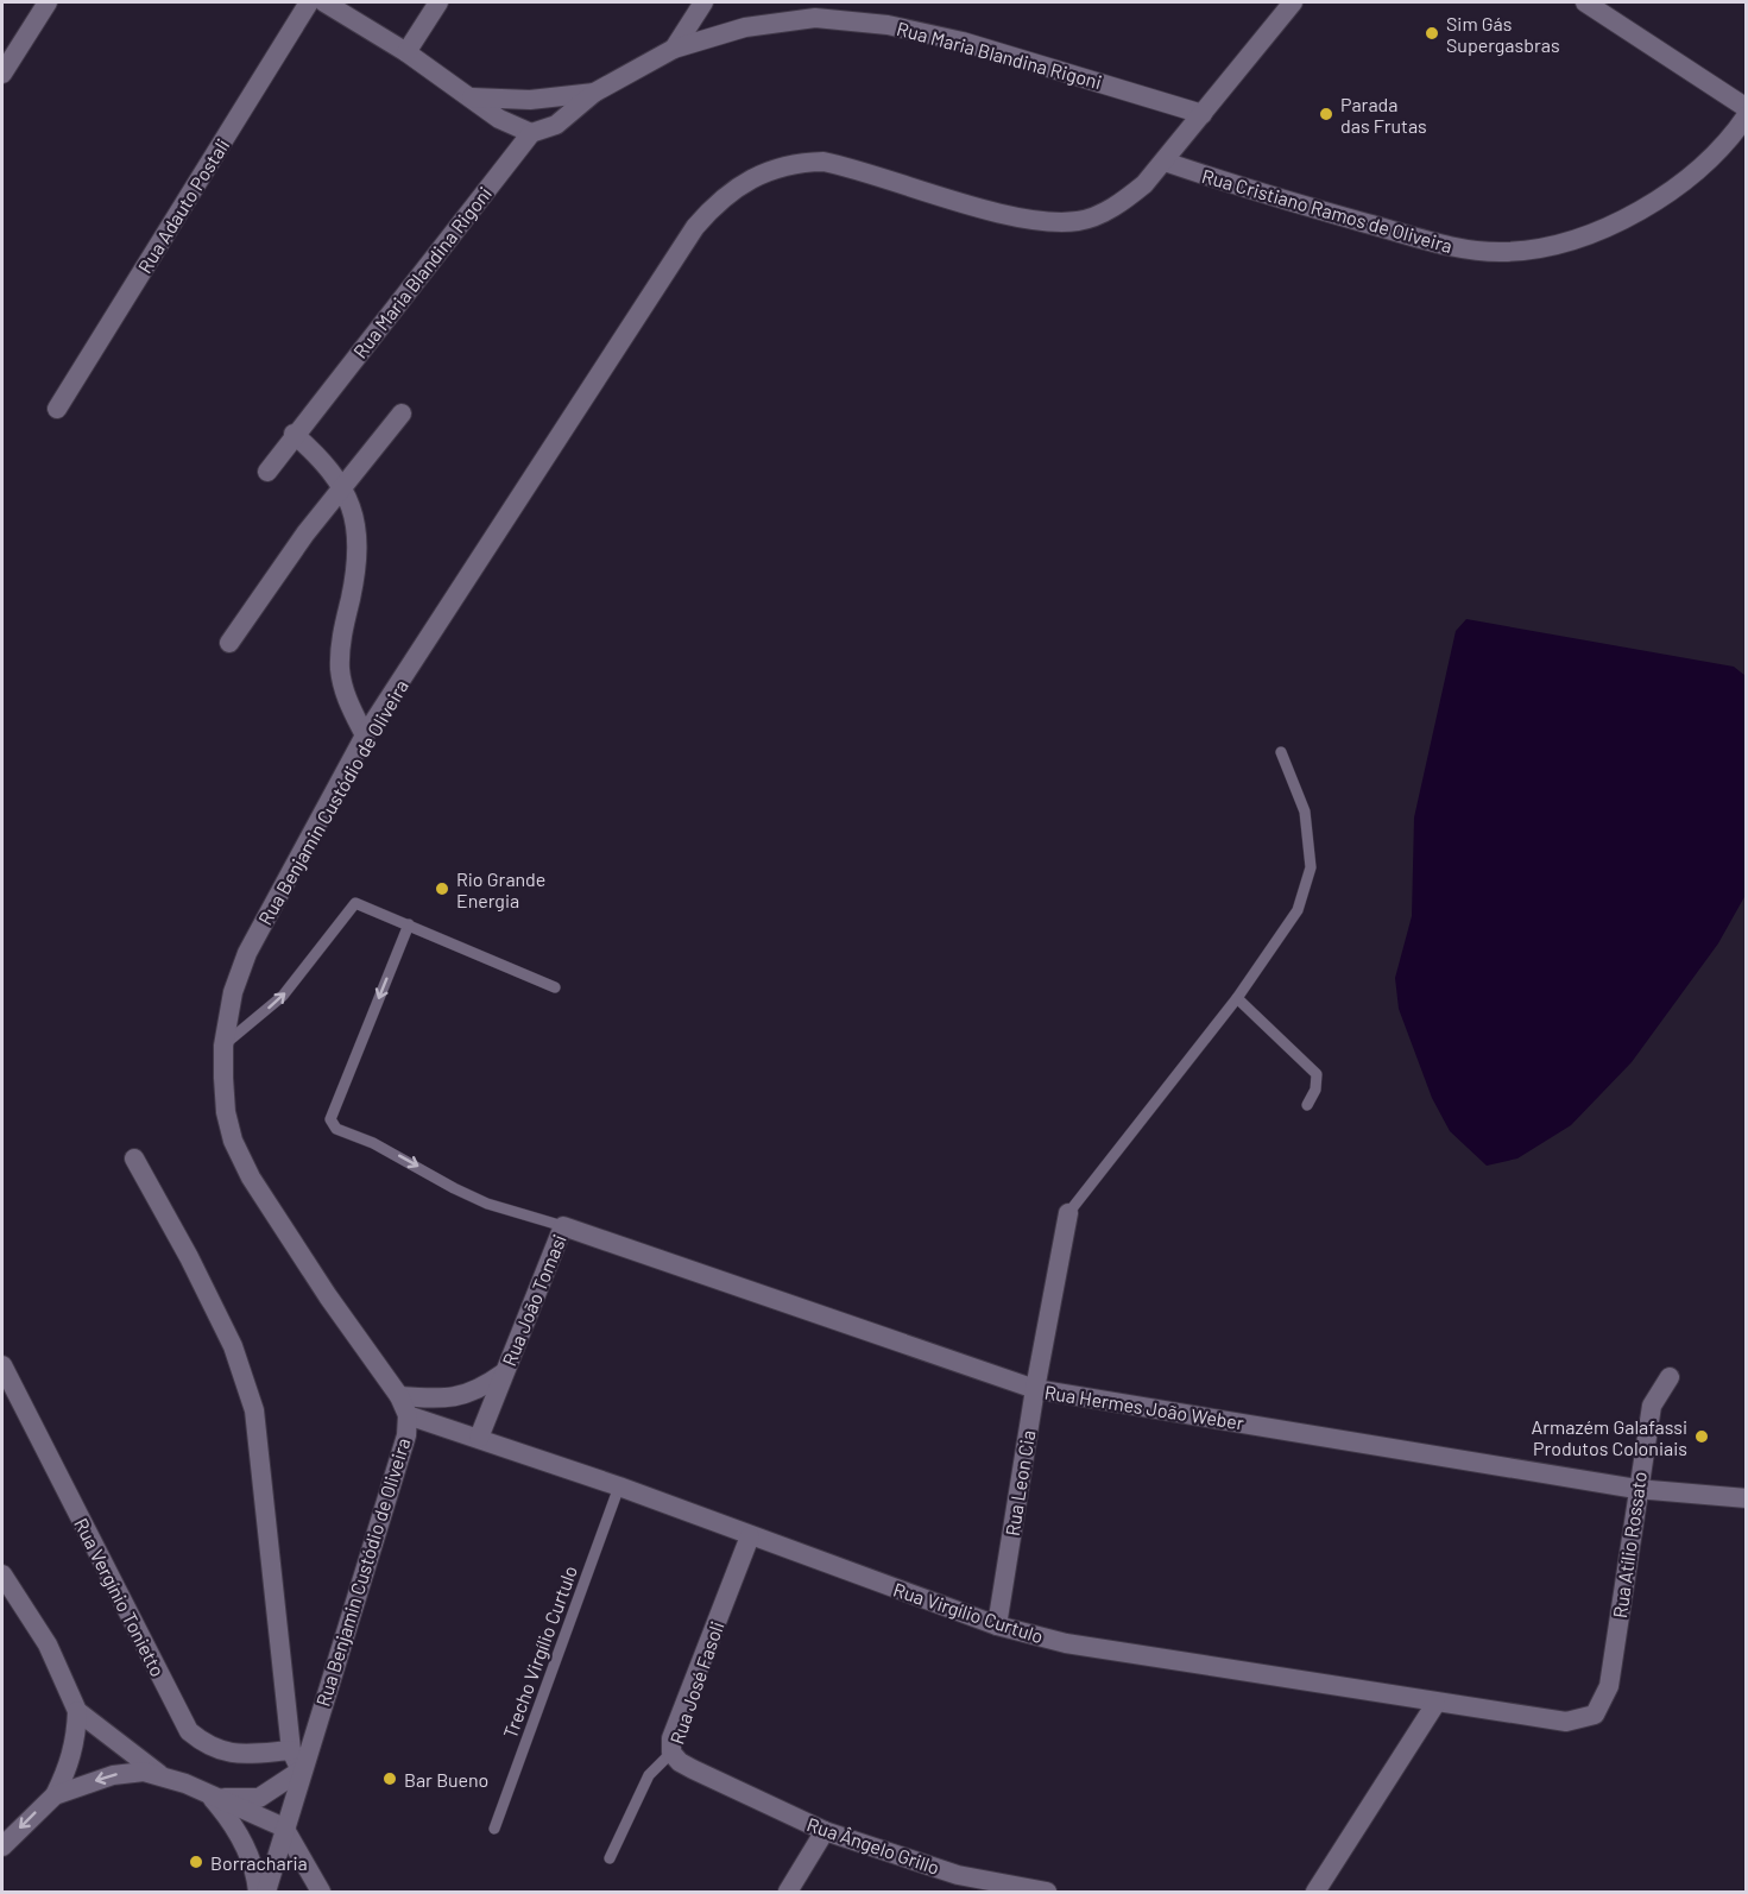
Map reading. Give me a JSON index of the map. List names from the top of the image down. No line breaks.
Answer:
{"streets":{"street":["Rua Maria Blandina Rigoni","Rua Adauto Postali","Rua Cristiano Ramos de Oliveira","Rua Benjamin Custódio de Oliveira","Rua João Tomasi","Rua Hermes João Weber","Rua Leon Cia","Rua Atílio Rossato","Rua Vergínio Tonietto","Rua Virgílio Curtulo","Rua José Fasoli","Rua Ângelo Grillo"],"lane":["Trecho Virgílio Curtulo"]},"crossings":[["Rua Maria Blandina Rigoni","Rua Benjamin Custódio de Oliveira"],["Rua Cristiano Ramos de Oliveira","Rua Benjamin Custódio de Oliveira"],["Rua Benjamin Custódio de Oliveira","Rua João Tomasi"],["Rua Benjamin Custódio de Oliveira","Rua Virgílio Curtulo"],["Rua João Tomasi","Rua Hermes João Weber"],["Rua João Tomasi","Rua Virgílio Curtulo"],["Rua Hermes João Weber","Rua Leon Cia"],["Rua Hermes João Weber","Rua Atílio Rossato"],["Rua Leon Cia","Rua Virgílio Curtulo"],["Rua Atílio Rossato","Rua Virgílio Curtulo"],["Rua Virgílio Curtulo","Trecho Virgílio Curtulo"],["Rua Virgílio Curtulo","Rua José Fasoli"],["Rua José Fasoli","Rua Ângelo Grillo"]],"places":["Sim Gás Supergasbras","Parada das Frutas","Rio Grande Energia","Armazém Galafassi Produtos Coloniais","Bar Bueno","Borracharia"]}
